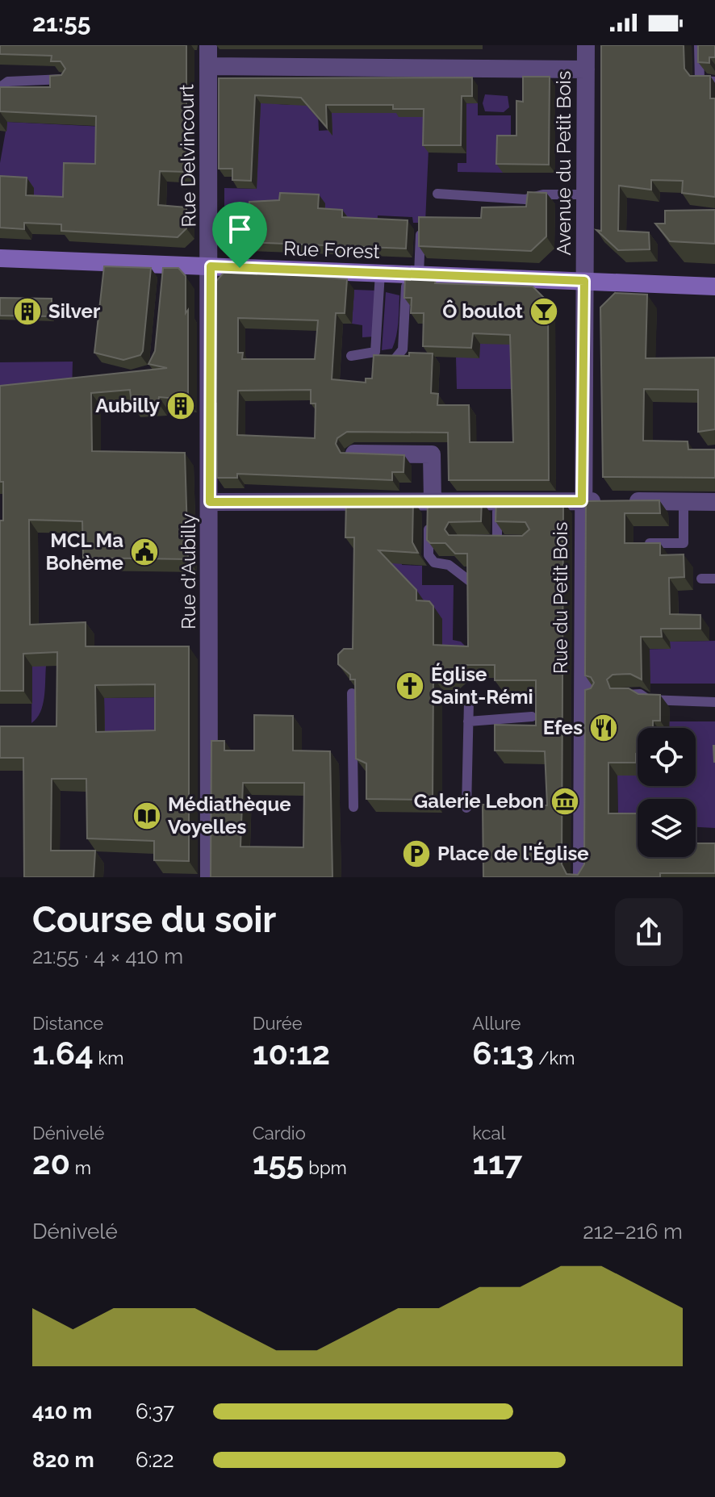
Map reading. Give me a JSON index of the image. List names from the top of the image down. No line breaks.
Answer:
{"streets":{"main road":["Rue Forest"],"street":["Rue Delvincourt","Avenue du Petit Bois","Rue d'Aubilly","Rue du Petit Bois"]},"crossings":[["Rue Delvincourt","Rue Forest"],["Rue Delvincourt","Rue d'Aubilly"],["Avenue du Petit Bois","Rue Forest"],["Avenue du Petit Bois","Rue du Petit Bois"],["Rue Forest","Rue d'Aubilly"],["Rue Forest","Rue du Petit Bois"]],"places":{"building":["Silver","Aubilly"],"bar":["Ô boulot"],"public building":["MCL Ma Bohème"],"church":["Église Saint-Rémi"],"restaurant":["Efes"],"museum":["Galerie Lebon"],"library":["Médiathèque Voyelles"],"parking":["Place de l'Église"]},"page":{"status":"21:55","heading":["Course du soir","21:55 · 4 × 410 m"],"stats":[["Distance","1.64 km"],["Durée","10:12"],["Allure","6:13 /km"],["Dénivelé","20 m"],["Cardio","155 bpm"],["kcal","117"]],"chart":["Dénivelé","212–216 m"],"list":[{"name":"410 m","note":"6:37"},{"name":"820 m","note":"6:22"}]}}
